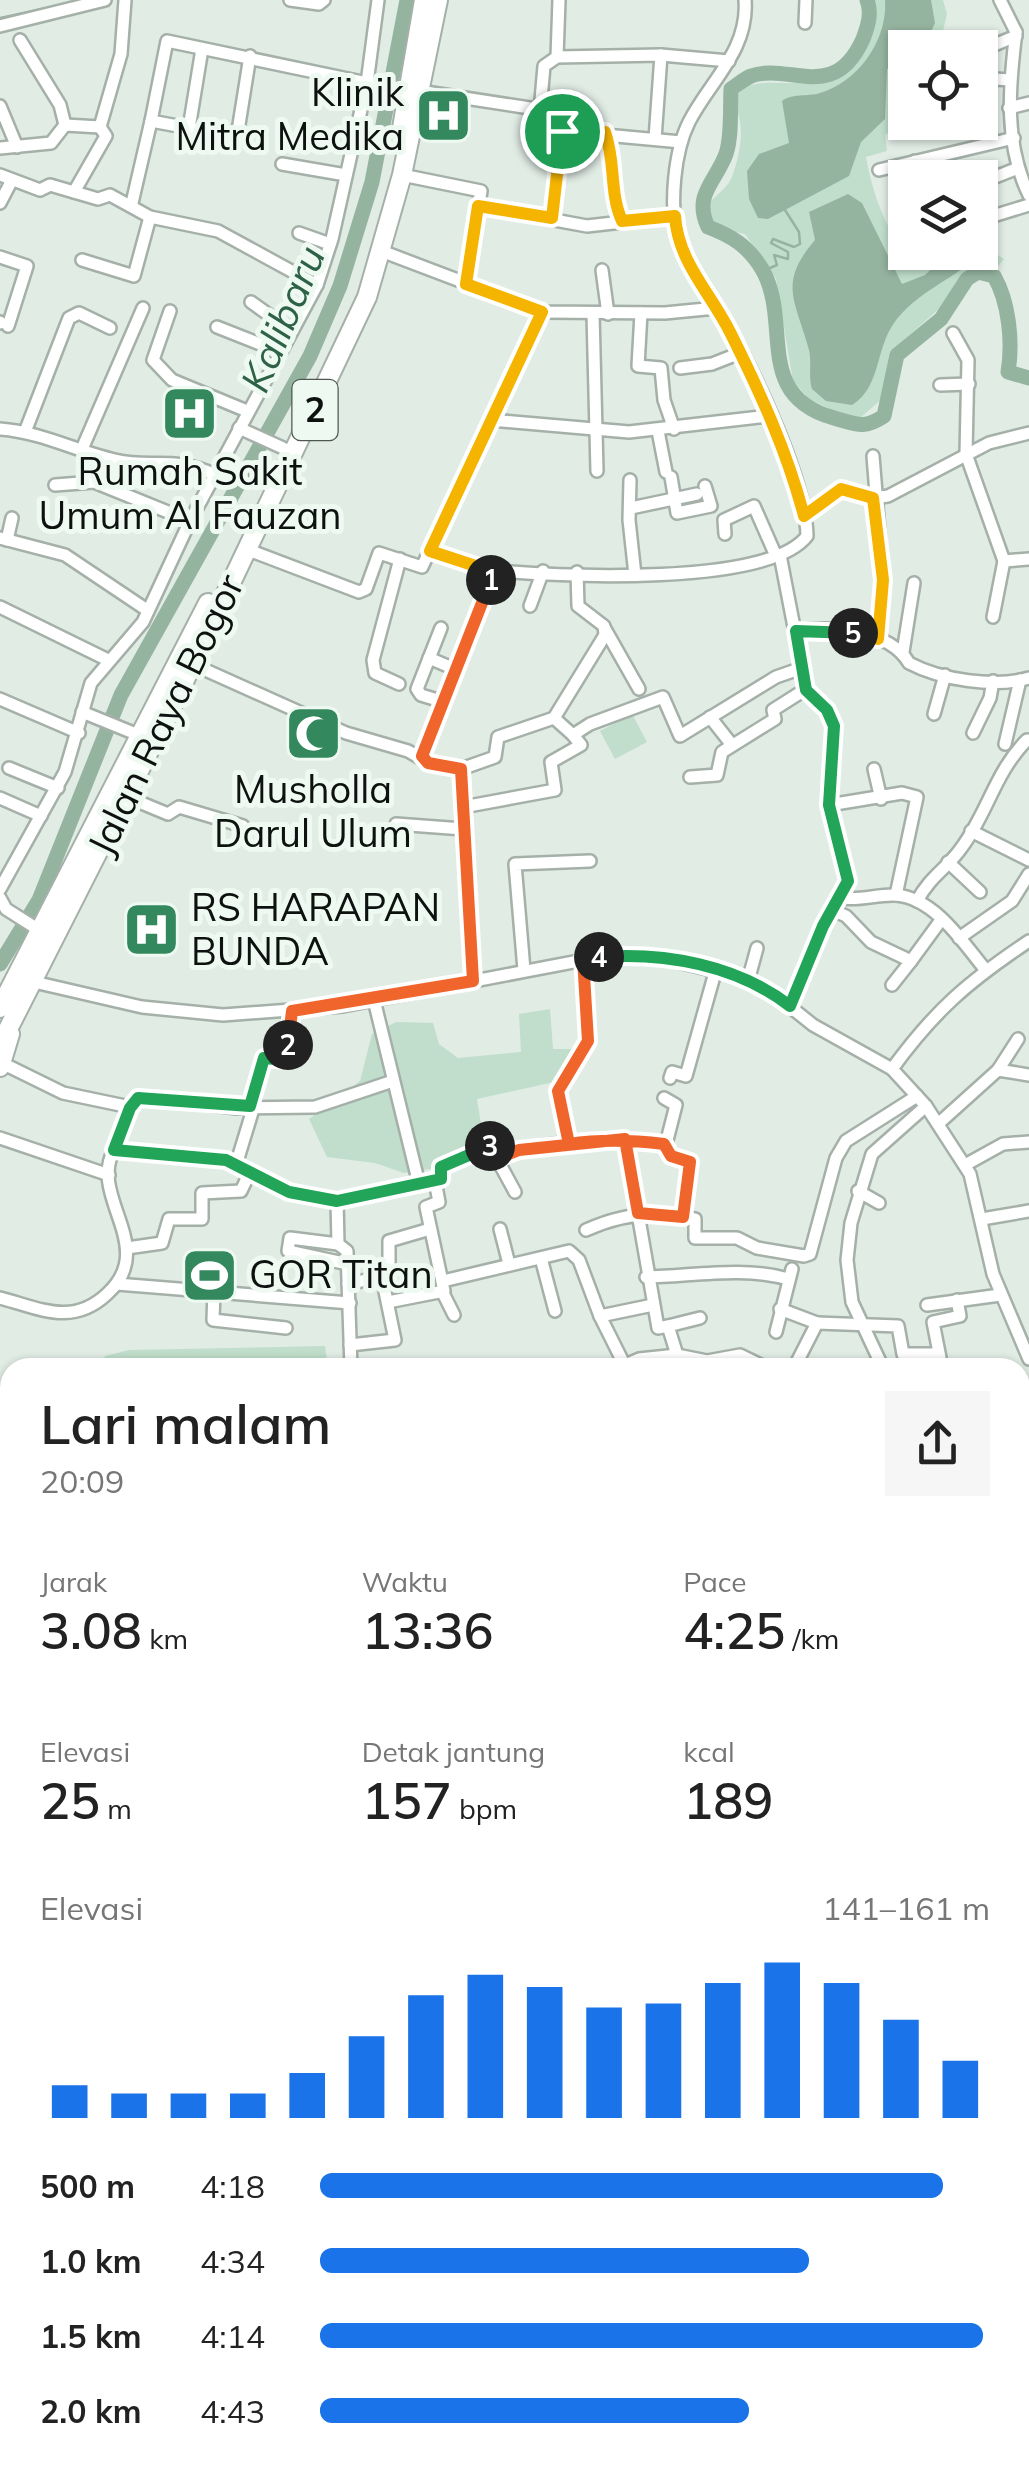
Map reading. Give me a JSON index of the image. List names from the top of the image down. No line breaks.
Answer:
{"streets":{"highway":["2","Jalan Raya Bogor"]},"water":["Kalibaru"],"places":{"hospital":["Klinik Mitra Medika","Rumah Sakit Umum Al Fauzan","RS HARAPAN BUNDA"],"mosque":["Musholla Darul Ulum"],"sports":["GOR Titan"]},"page":{"pins":["1","5","4","2","3"],"heading":["Lari malam","20:09"],"stats":[["Jarak","3.08 km"],["Waktu","13:36"],["Pace","4:25 /km"],["Elevasi","25 m"],["Detak jantung","157 bpm"],["kcal","189"]],"chart":["Elevasi","141–161 m"],"list":[{"name":"500 m","note":"4:18"},{"name":"1.0 km","note":"4:34"},{"name":"1.5 km","note":"4:14"},{"name":"2.0 km","note":"4:43"}]}}
